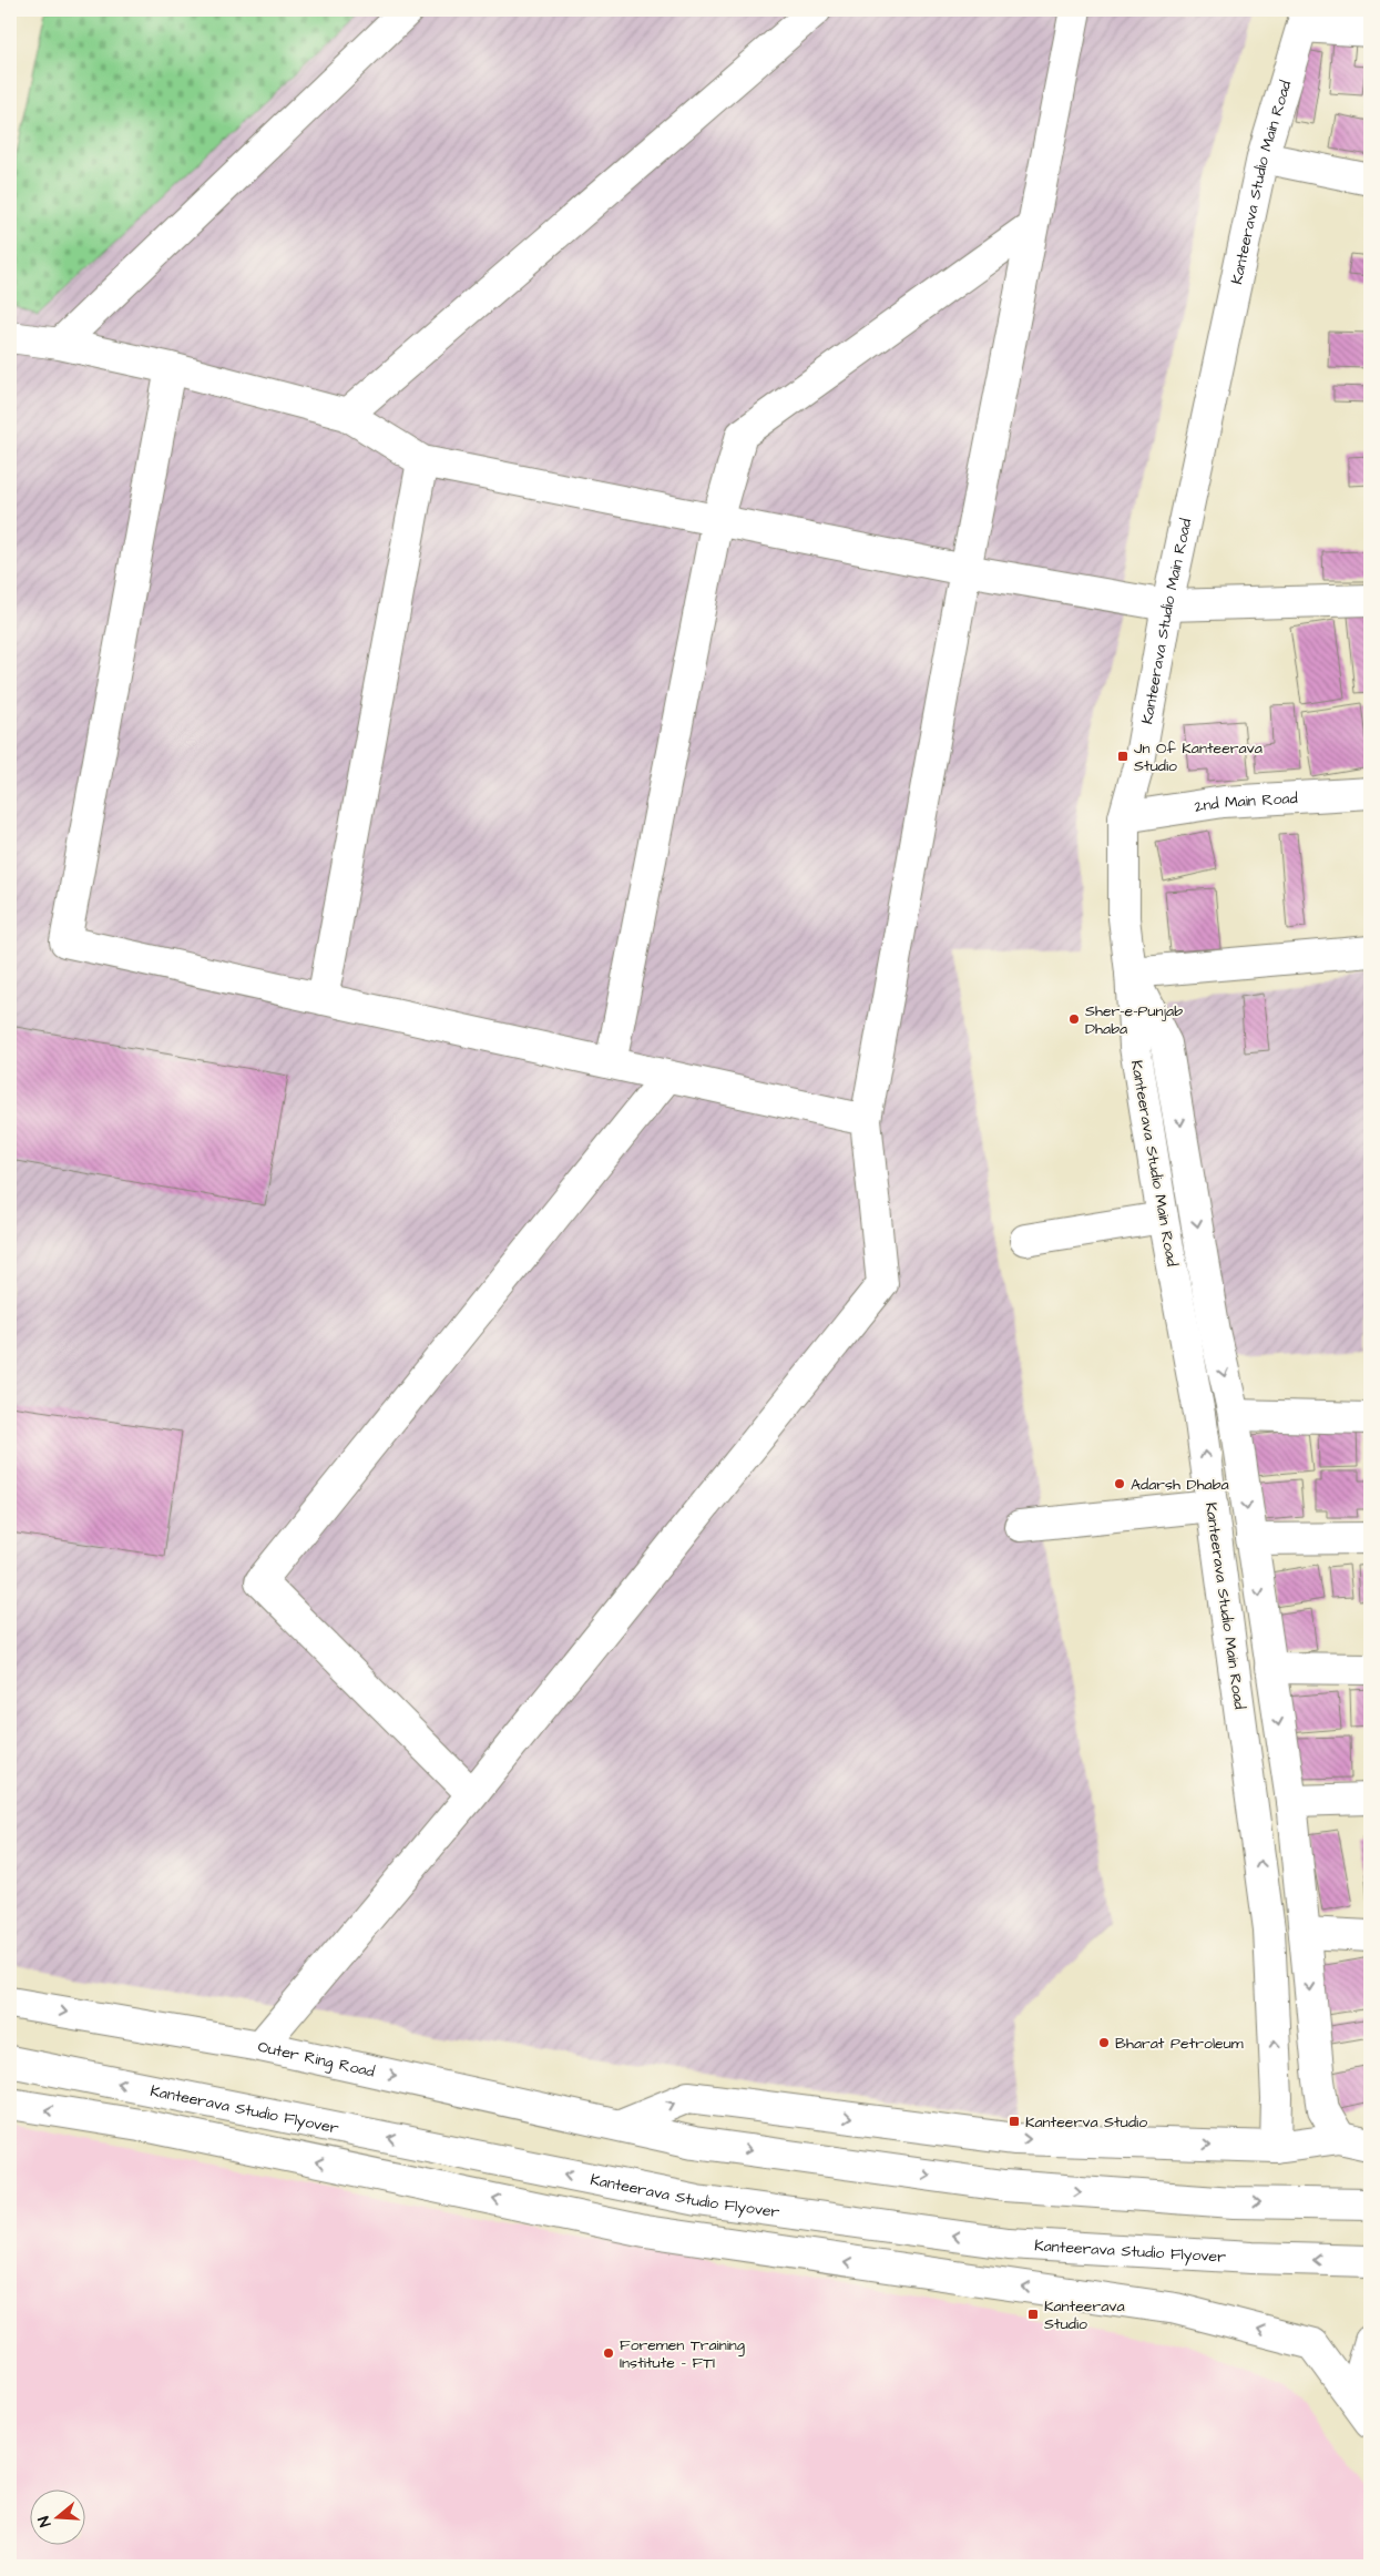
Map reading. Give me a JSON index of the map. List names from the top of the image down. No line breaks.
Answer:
{"streets":{"main road":["Kanteerava Studio Main Road","2nd Main Road","Outer Ring Road","Kanteerava Studio Flyover"]},"crossings":[["Kanteerava Studio Main Road","2nd Main Road"]],"places":{"transit":["Jn Of Kanteerava Studio","Kanteerva Studio","Kanteerava Studio"],"other":["Sher-e-Punjab Dhaba","Adarsh Dhaba","Bharat Petroleum","Foremen Training Institute - FTI"]},"north":"left"}
